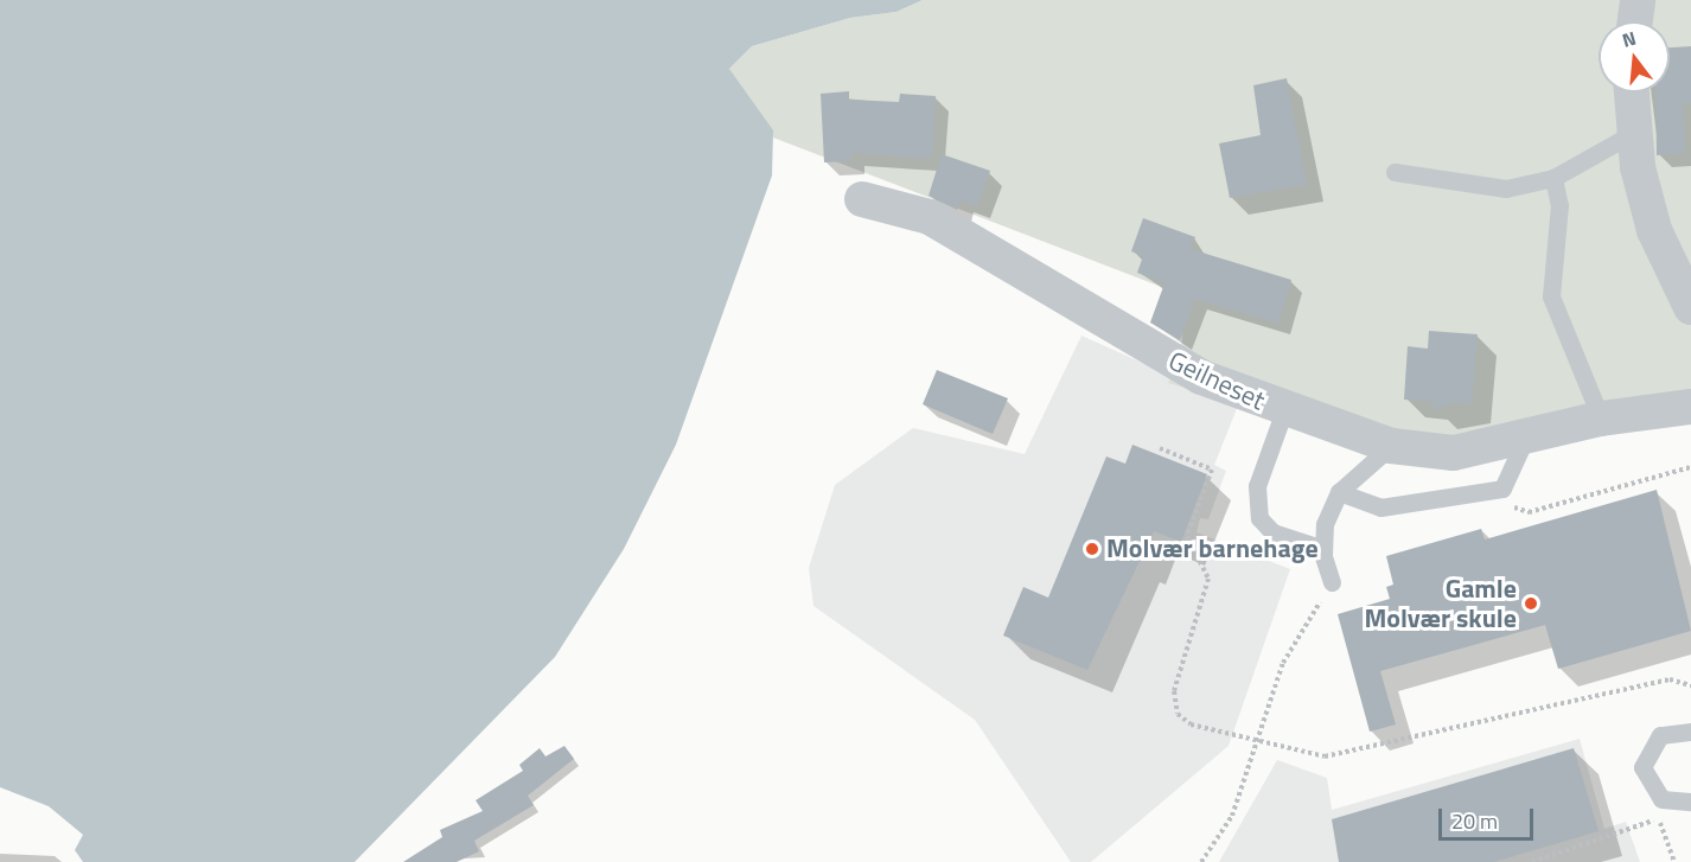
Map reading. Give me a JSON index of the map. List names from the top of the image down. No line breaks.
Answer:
{"streets":{"street":["Geilneset"]},"places":["Molvær barnehage","Gamle Molvær skule"],"scale_bar":"20 m","north":"top"}
